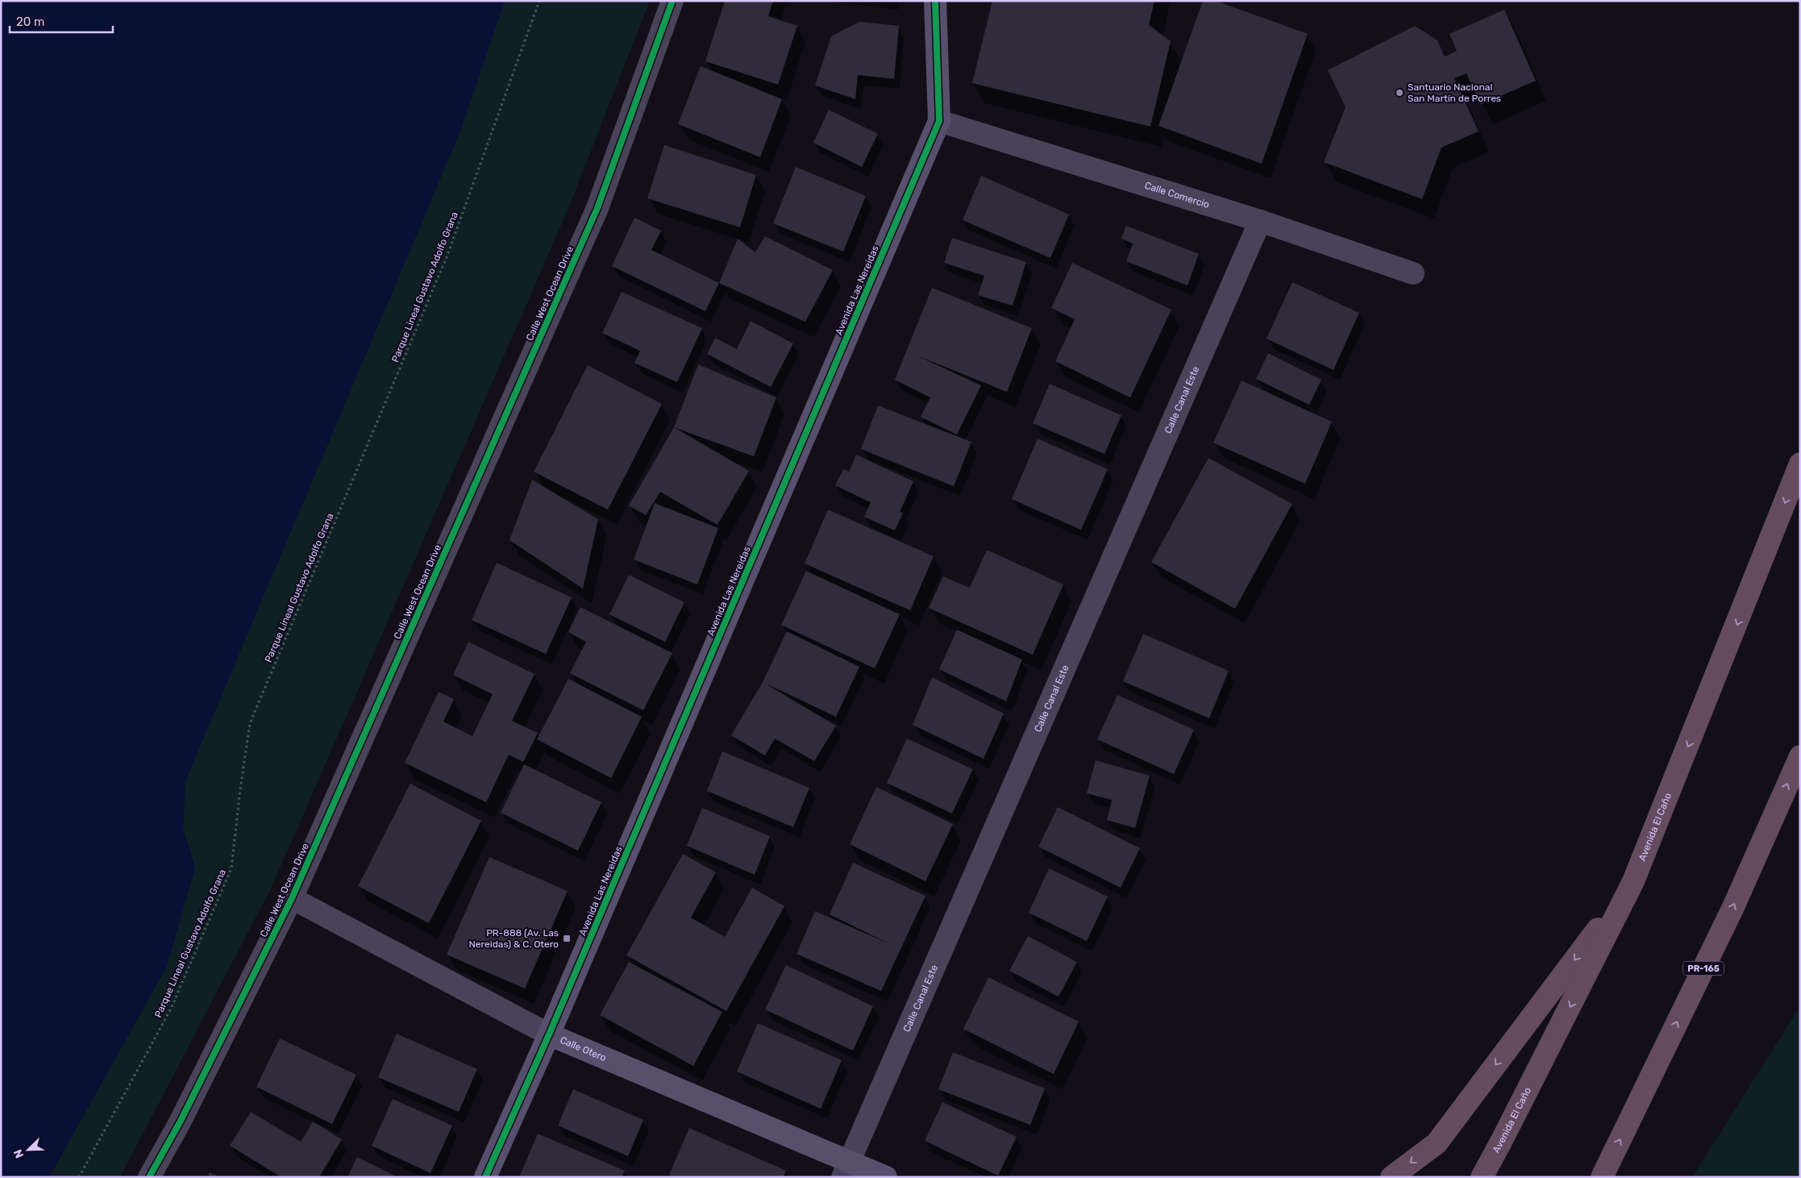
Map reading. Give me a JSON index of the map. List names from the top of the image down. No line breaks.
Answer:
{"streets":{"highway":["Avenida El Caño","PR-165"],"street":["Calle Comercio","Avenida Las Nereidas","Calle West Ocean Drive","Calle Canal Este","Calle Otero"],"path":["Parque Lineal Gustavo Adolfo Grana"]},"crossings":[["Calle Comercio","Avenida Las Nereidas"],["Calle Comercio","Calle Canal Este"],["Avenida Las Nereidas","Calle Otero"],["Calle West Ocean Drive","Calle Otero"],["Calle Canal Este","Calle Otero"]],"places":{"other":["Santuario Nacional San Martín de Porres"],"transit":["PR-888 (Av. Las Nereidas) & C. Otero"]},"scale_bar":"20 m","north":"bottom left"}
